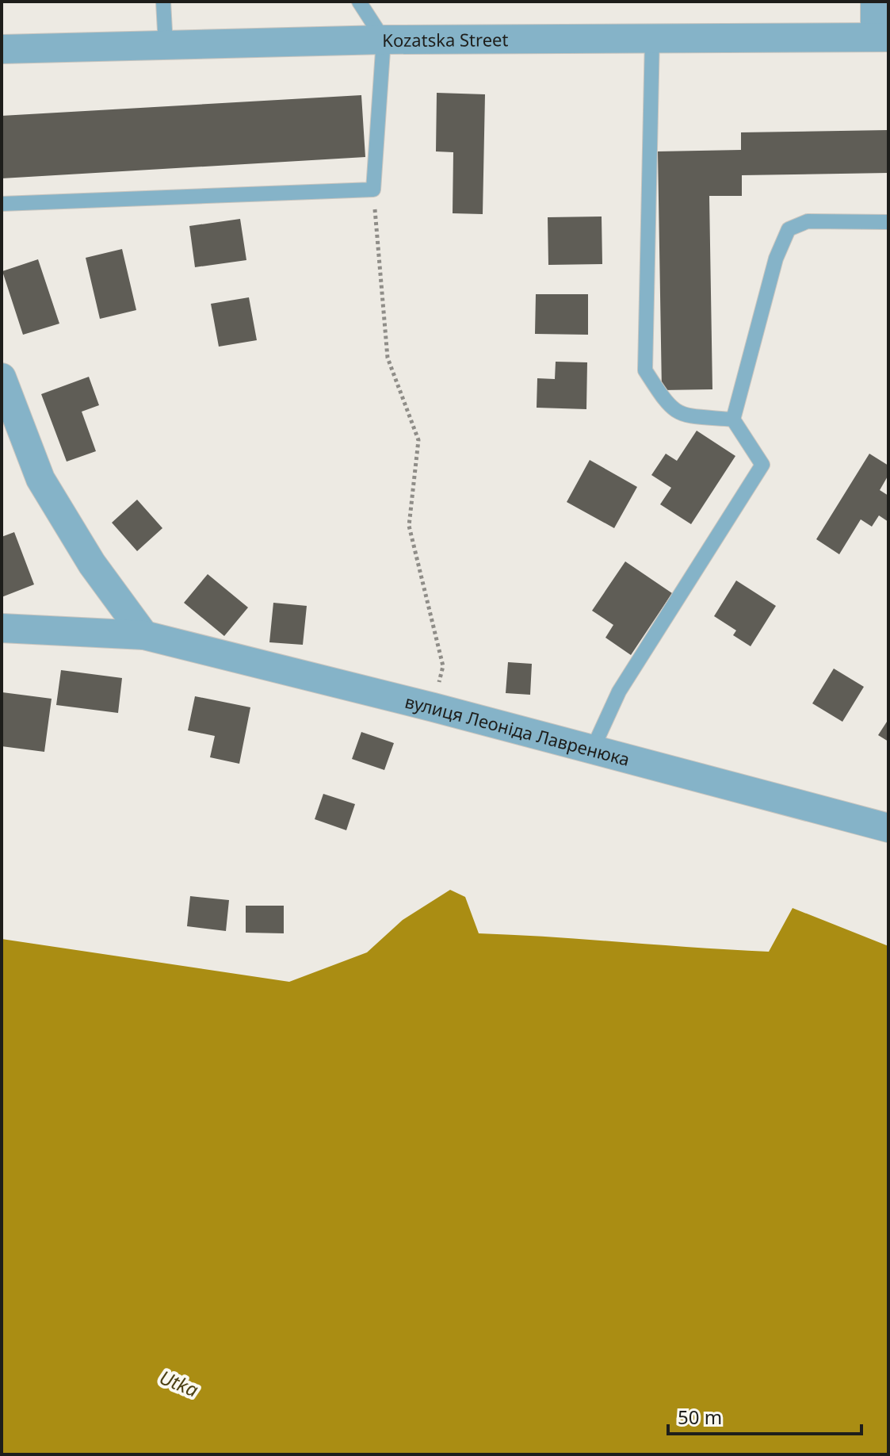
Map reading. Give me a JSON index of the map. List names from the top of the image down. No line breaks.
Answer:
{"streets":{"street":["Kozatska Street","вулиця Леоніда Лавренюка"]},"water":["Utka"],"scale_bar":"50 m"}
